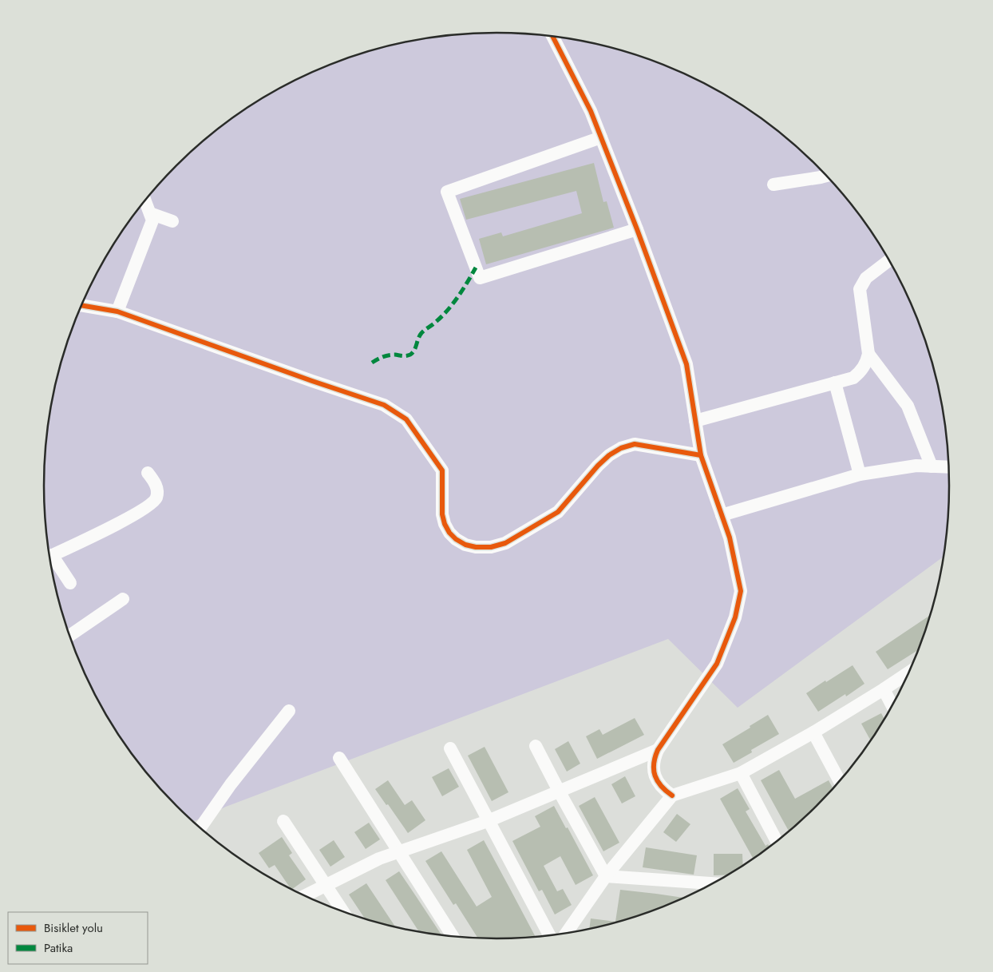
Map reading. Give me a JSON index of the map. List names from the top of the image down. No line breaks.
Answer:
{"legend":["Bisiklet yolu","Patika"]}
